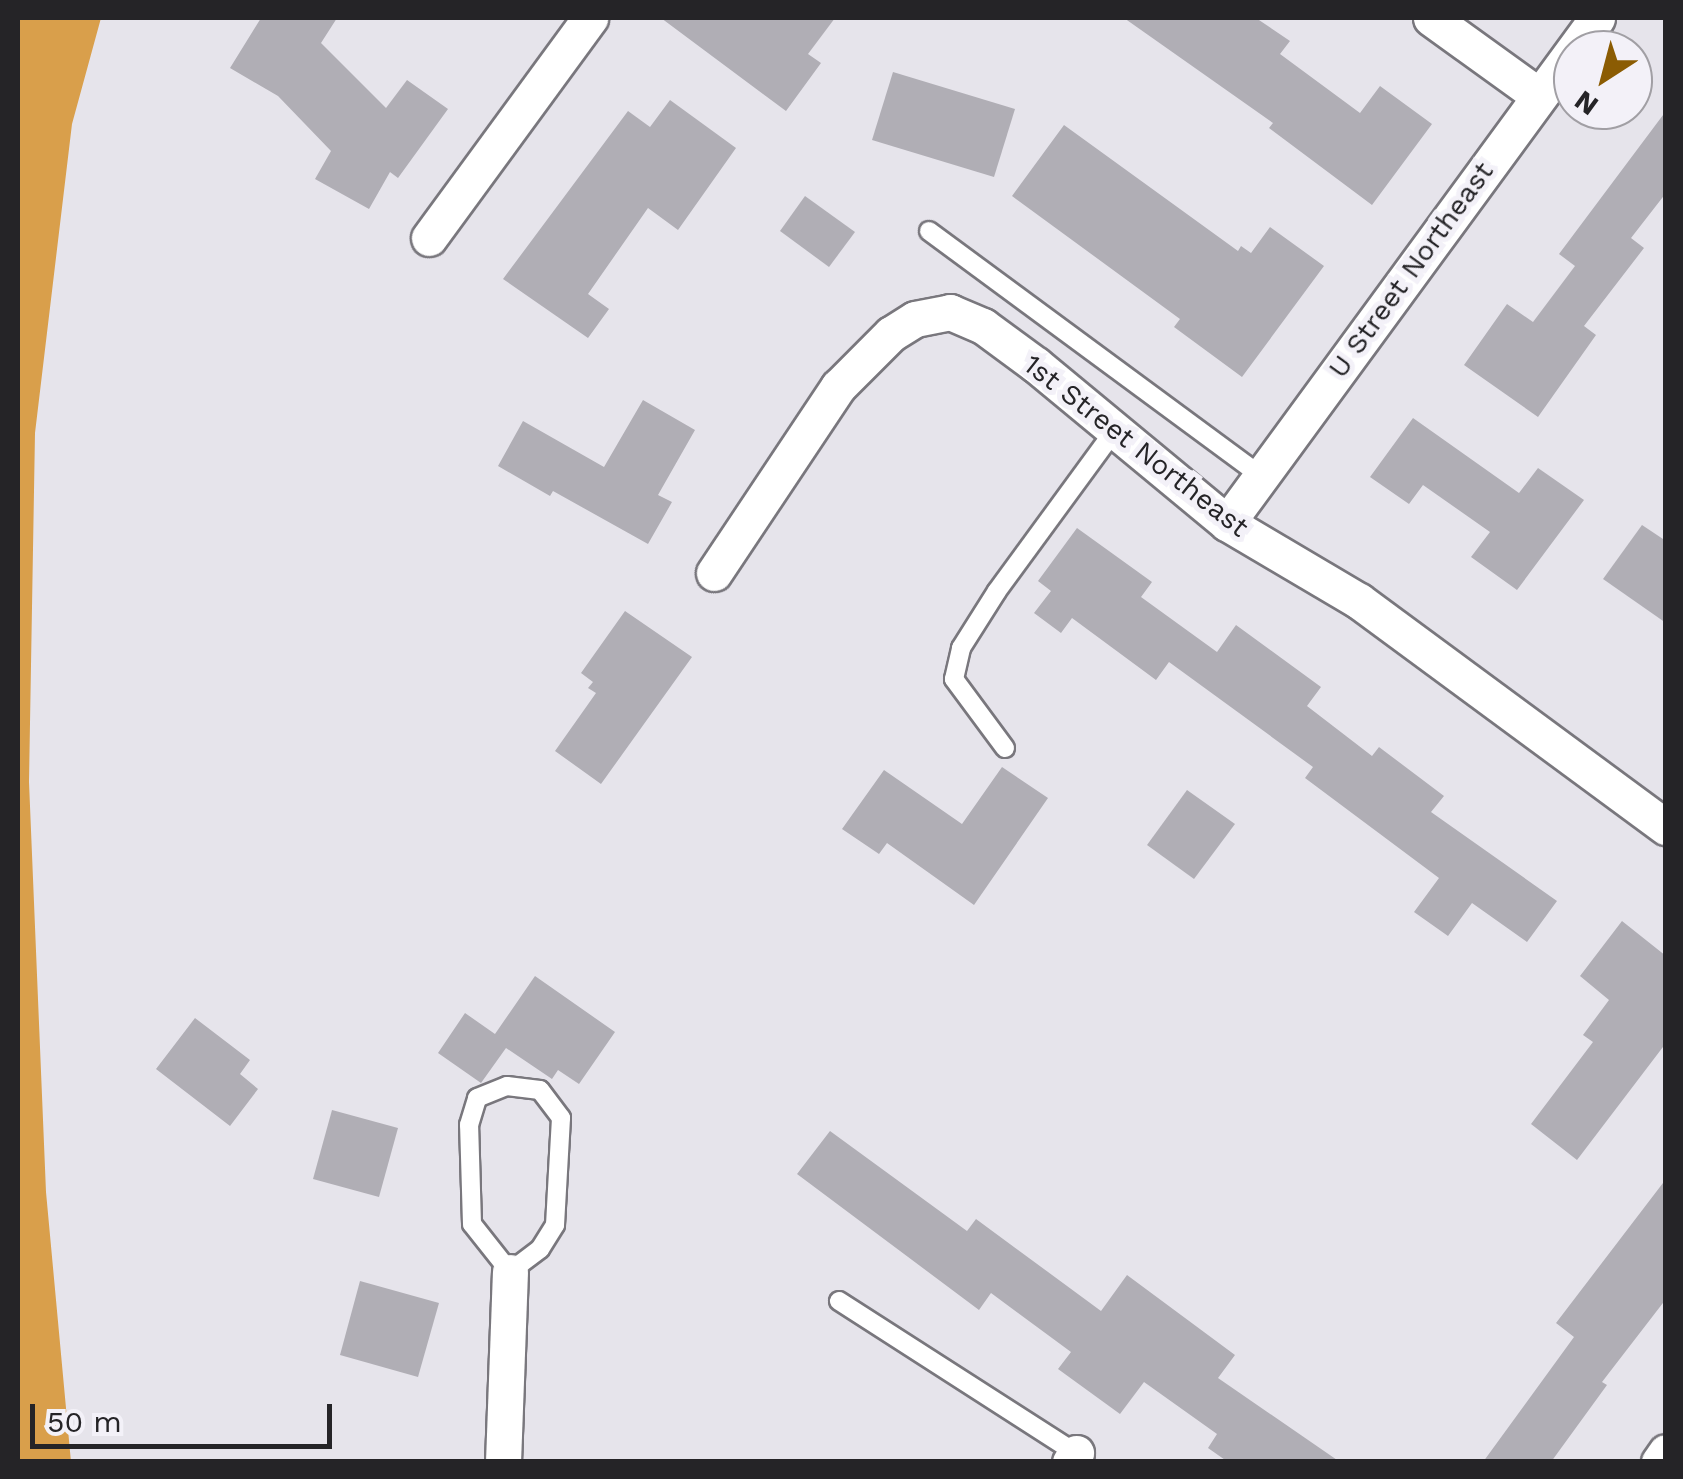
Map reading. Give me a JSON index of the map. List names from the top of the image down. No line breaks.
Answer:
{"streets":{"street":["U Street Northeast","1st Street Northeast"]},"crossings":[["U Street Northeast","1st Street Northeast"]],"scale_bar":"50 m","north":"bottom left"}
